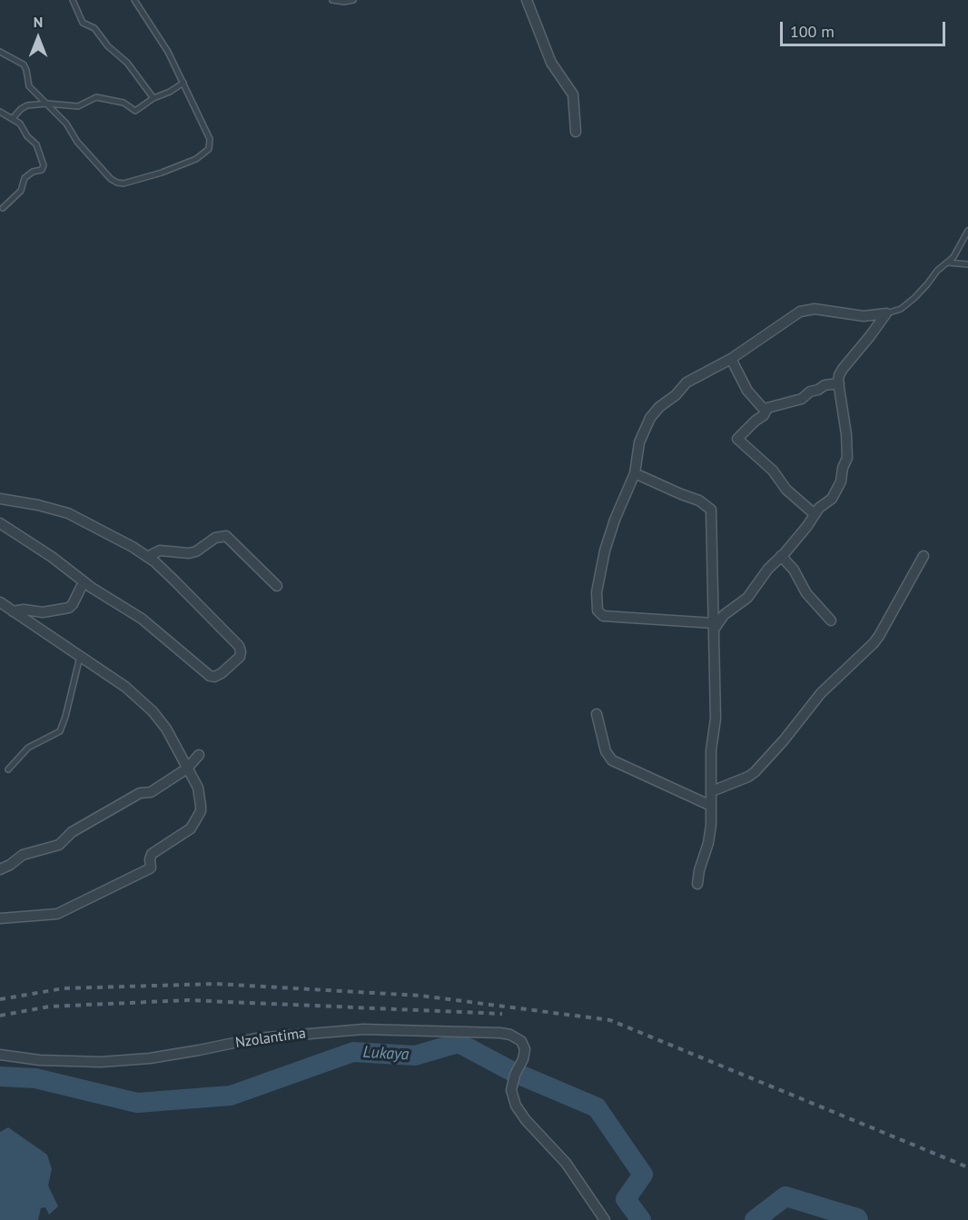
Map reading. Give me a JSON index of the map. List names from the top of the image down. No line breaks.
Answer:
{"streets":{"street":["Nzolantima"]},"water":["Lukaya"],"scale_bar":"100 m","north":"top"}
